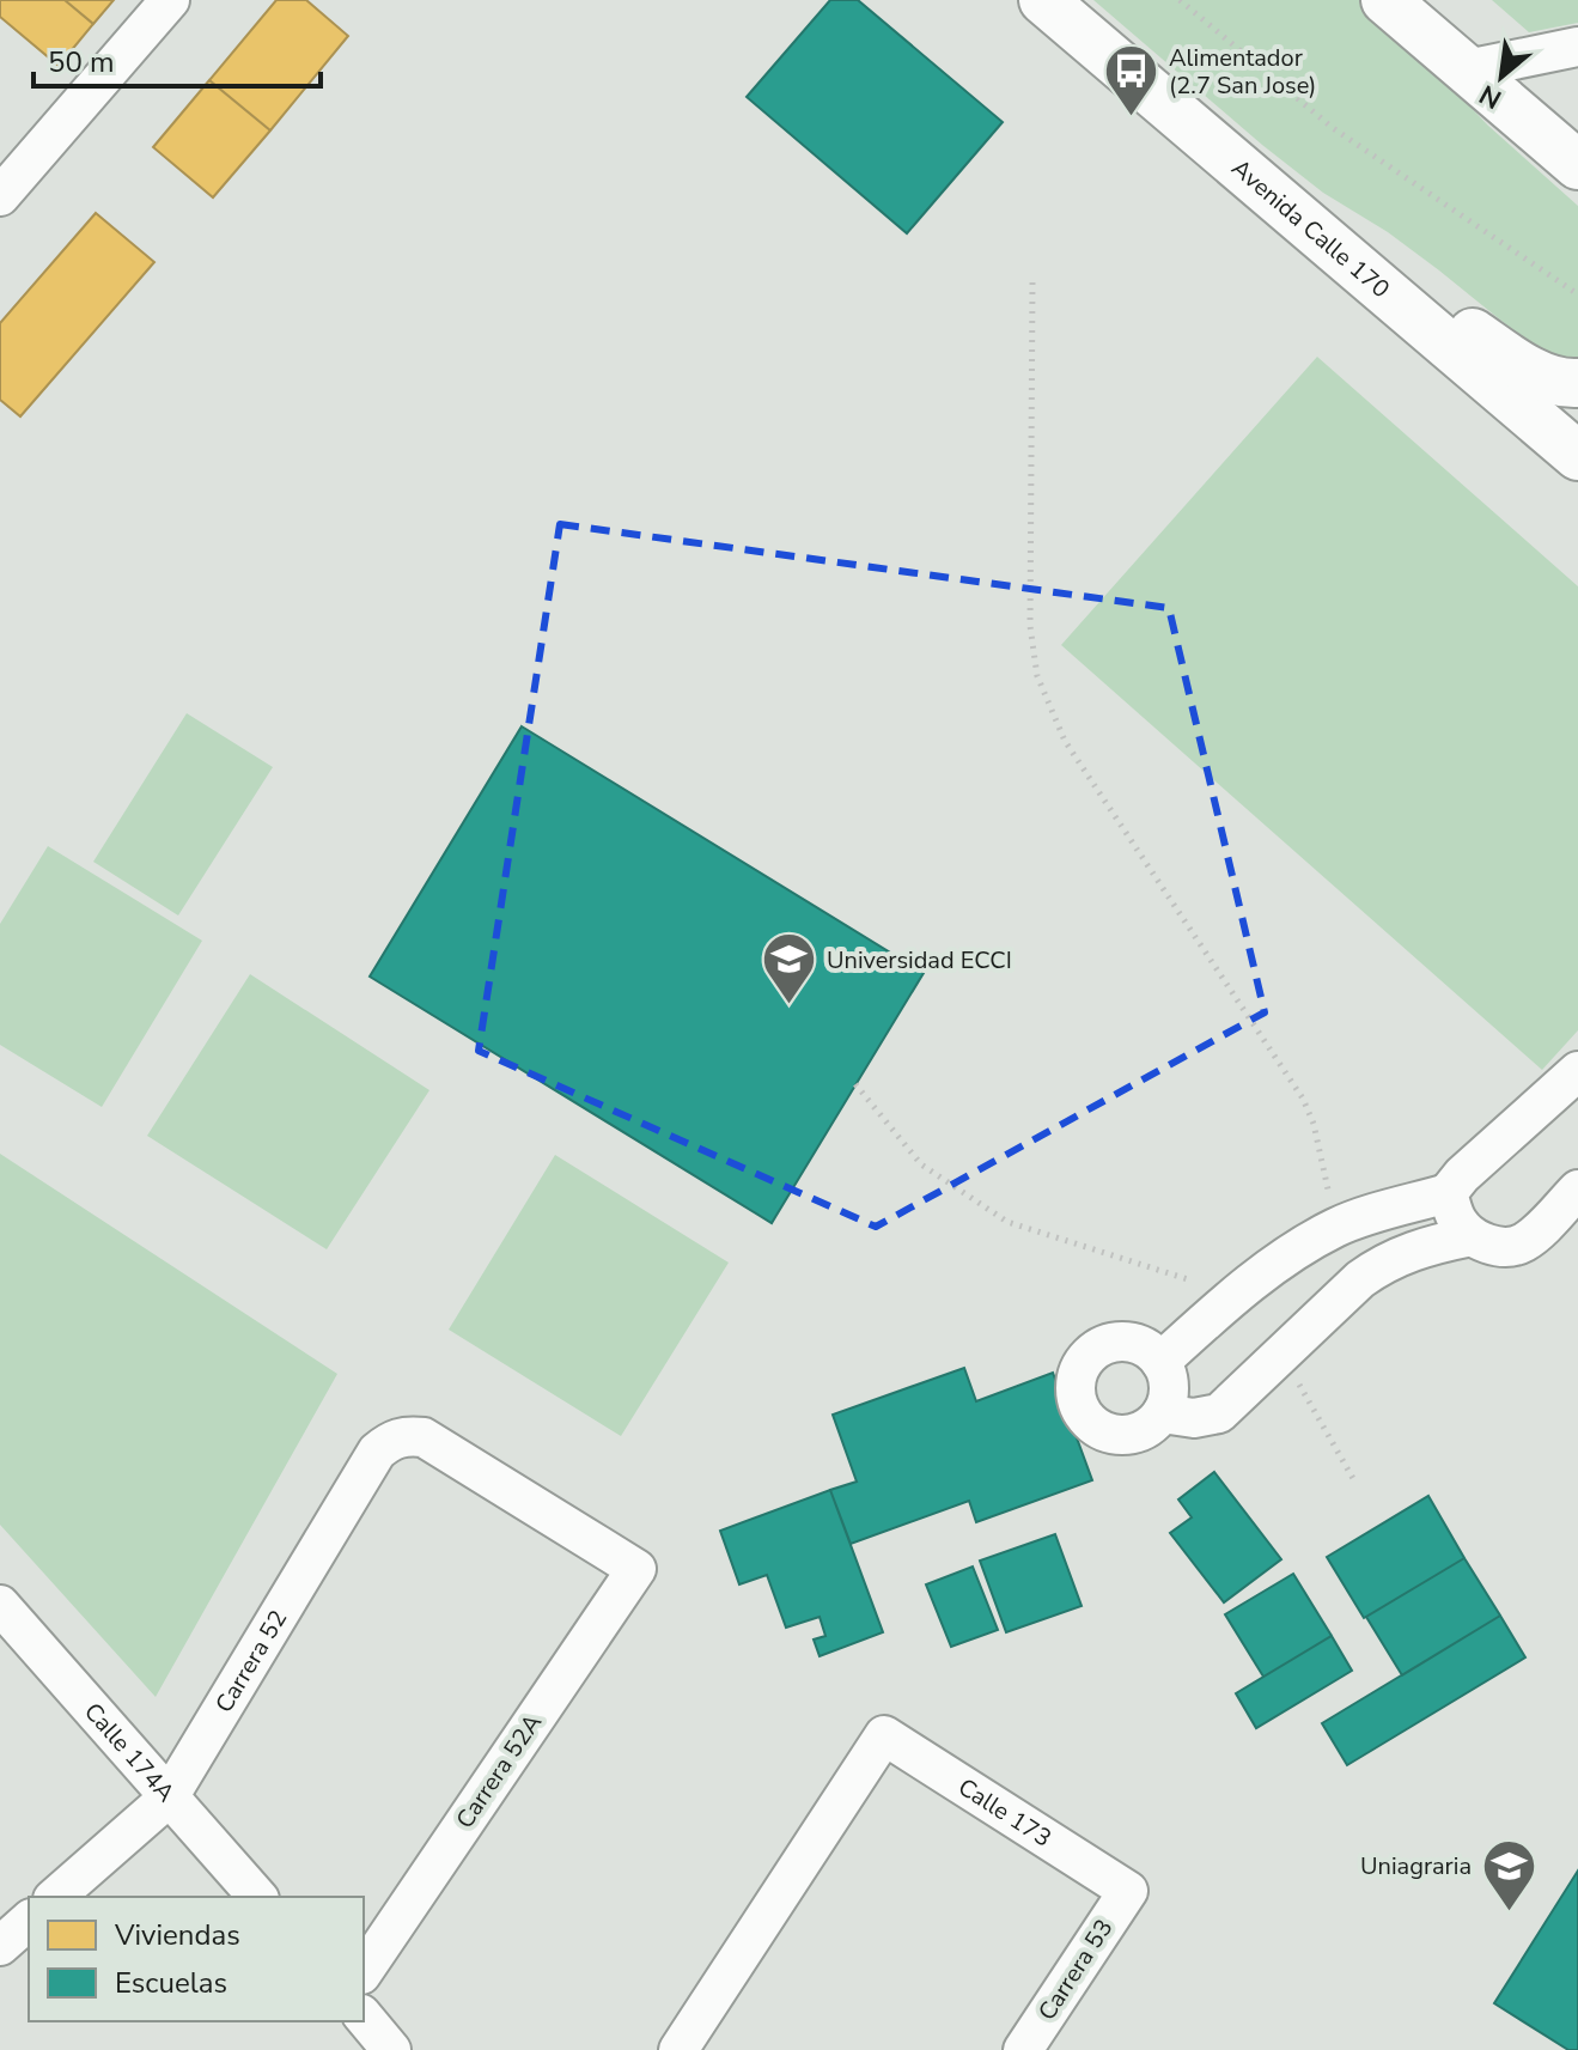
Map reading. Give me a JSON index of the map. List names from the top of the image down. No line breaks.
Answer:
{"streets":{"main road":["Avenida Calle 170"],"street":["Carrera 52","Calle 174A","Carrera 52A","Calle 173","Carrera 53"]},"crossings":[["Carrera 52","Calle 174A"],["Carrera 52","Carrera 52A"],["Calle 173","Carrera 53"]],"places":{"bus stop":["Alimentador (2.7 San Jose)"],"school or university":["Universidad ECCI","Uniagraria"]},"legend":["Viviendas","Escuelas"],"scale_bar":"50 m","north":"bottom left"}
